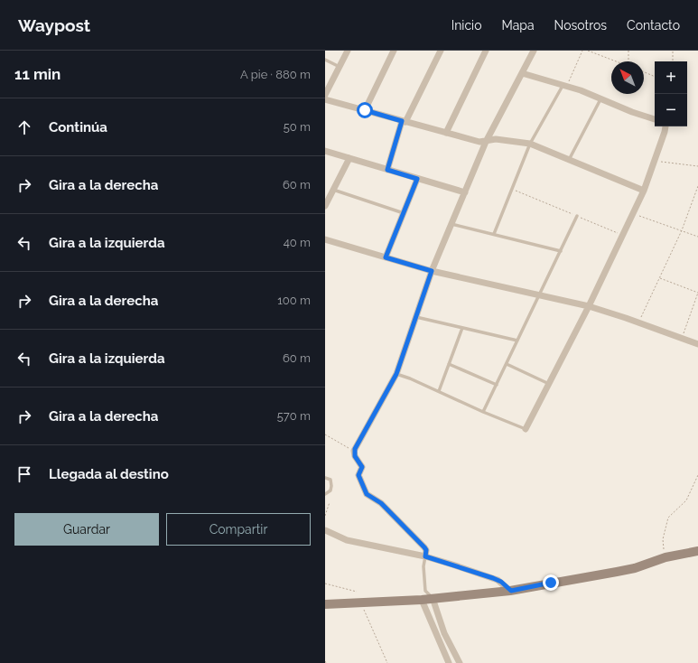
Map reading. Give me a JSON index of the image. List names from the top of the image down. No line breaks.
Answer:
{"north":"top left","page":{"header":"Waypost","nav":["Inicio","Mapa","Nosotros","Contacto"],"heading":["11 min","A pie · 880 m"],"map_buttons":["+","−"],"list":[["Continúa","50 m"],["Gira a la derecha","60 m"],["Gira a la izquierda","40 m"],["Gira a la derecha","100 m"],["Gira a la izquierda","60 m"],["Gira a la derecha","570 m"],"Llegada al destino"],"buttons":["Guardar","Compartir"]}}
